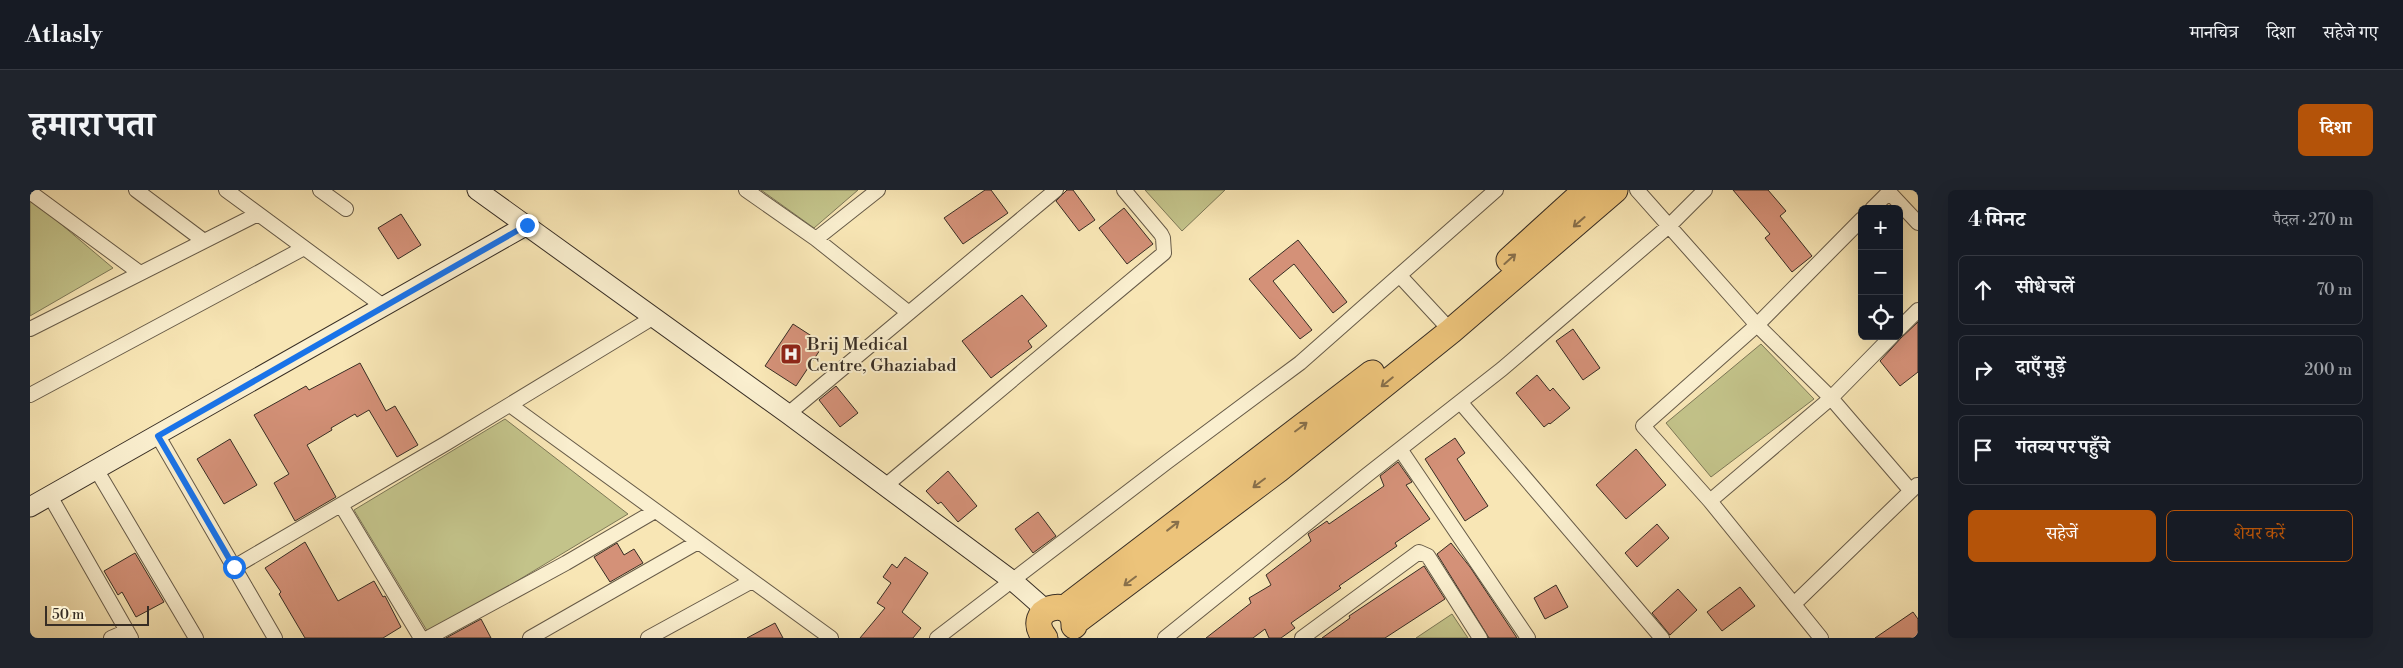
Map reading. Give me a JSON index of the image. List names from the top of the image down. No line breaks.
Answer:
{"places":{"hospital":["Brij Medical Centre, Ghaziabad"]},"scale_bar":"50 m","page":{"header":"Atlasly","nav":["मानचित्र","दिशा","सहेजे गए"],"title":"हमारा पता","buttons":["दिशा",["सहेजें","शेयर करें"]],"heading":["4 मिनट","पैदल · 270 m"],"map_buttons":["+","−"],"list":[["सीधे चलें","70 m"],["दाएँ मुड़ें","200 m"],"गंतव्य पर पहुँचे"],"scale":"50 m"}}
